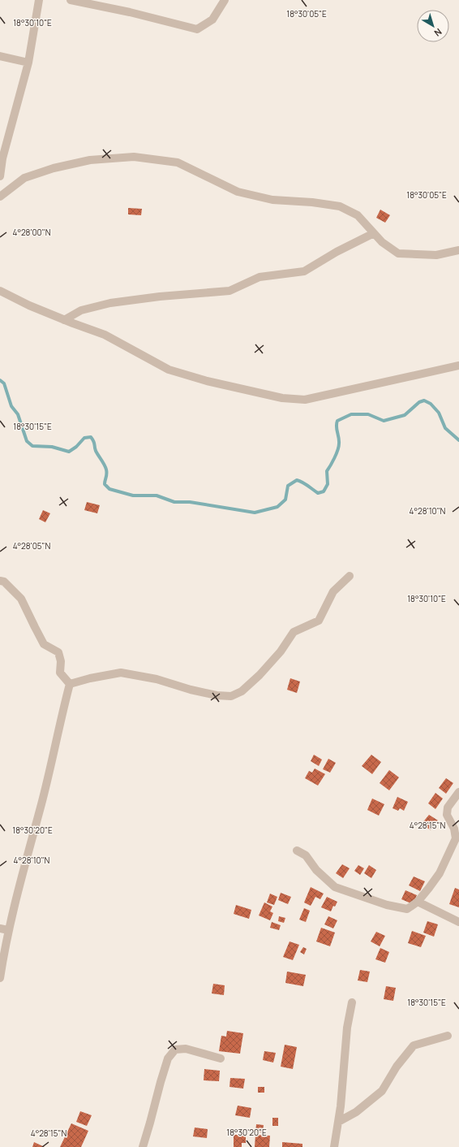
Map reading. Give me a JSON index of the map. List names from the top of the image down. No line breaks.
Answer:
{"north":"bottom right","coordinates":["18°30'05\"E","18°30'10\"E","4°28'00\"N","18°30'15\"E","4°28'10\"N","4°28'05\"N","4°28'15\"N","18°30'20\"E"]}
